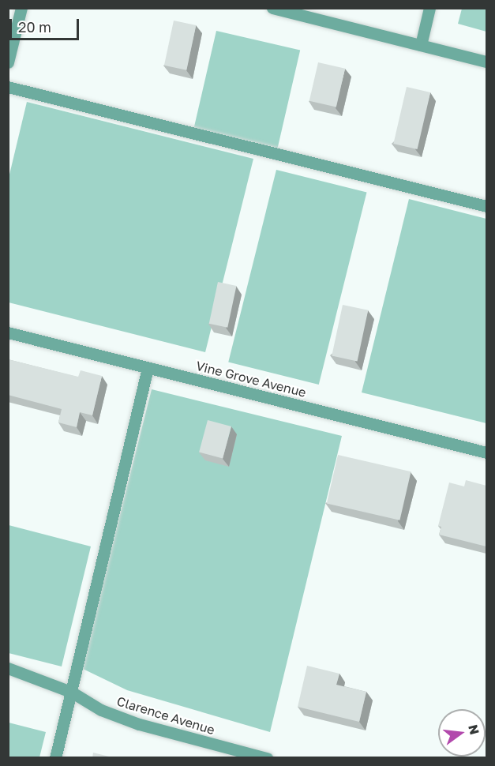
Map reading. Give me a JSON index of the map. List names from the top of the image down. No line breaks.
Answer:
{"streets":{"street":["Vine Grove Avenue","Clarence Avenue"]},"scale_bar":"20 m","north":"right"}
